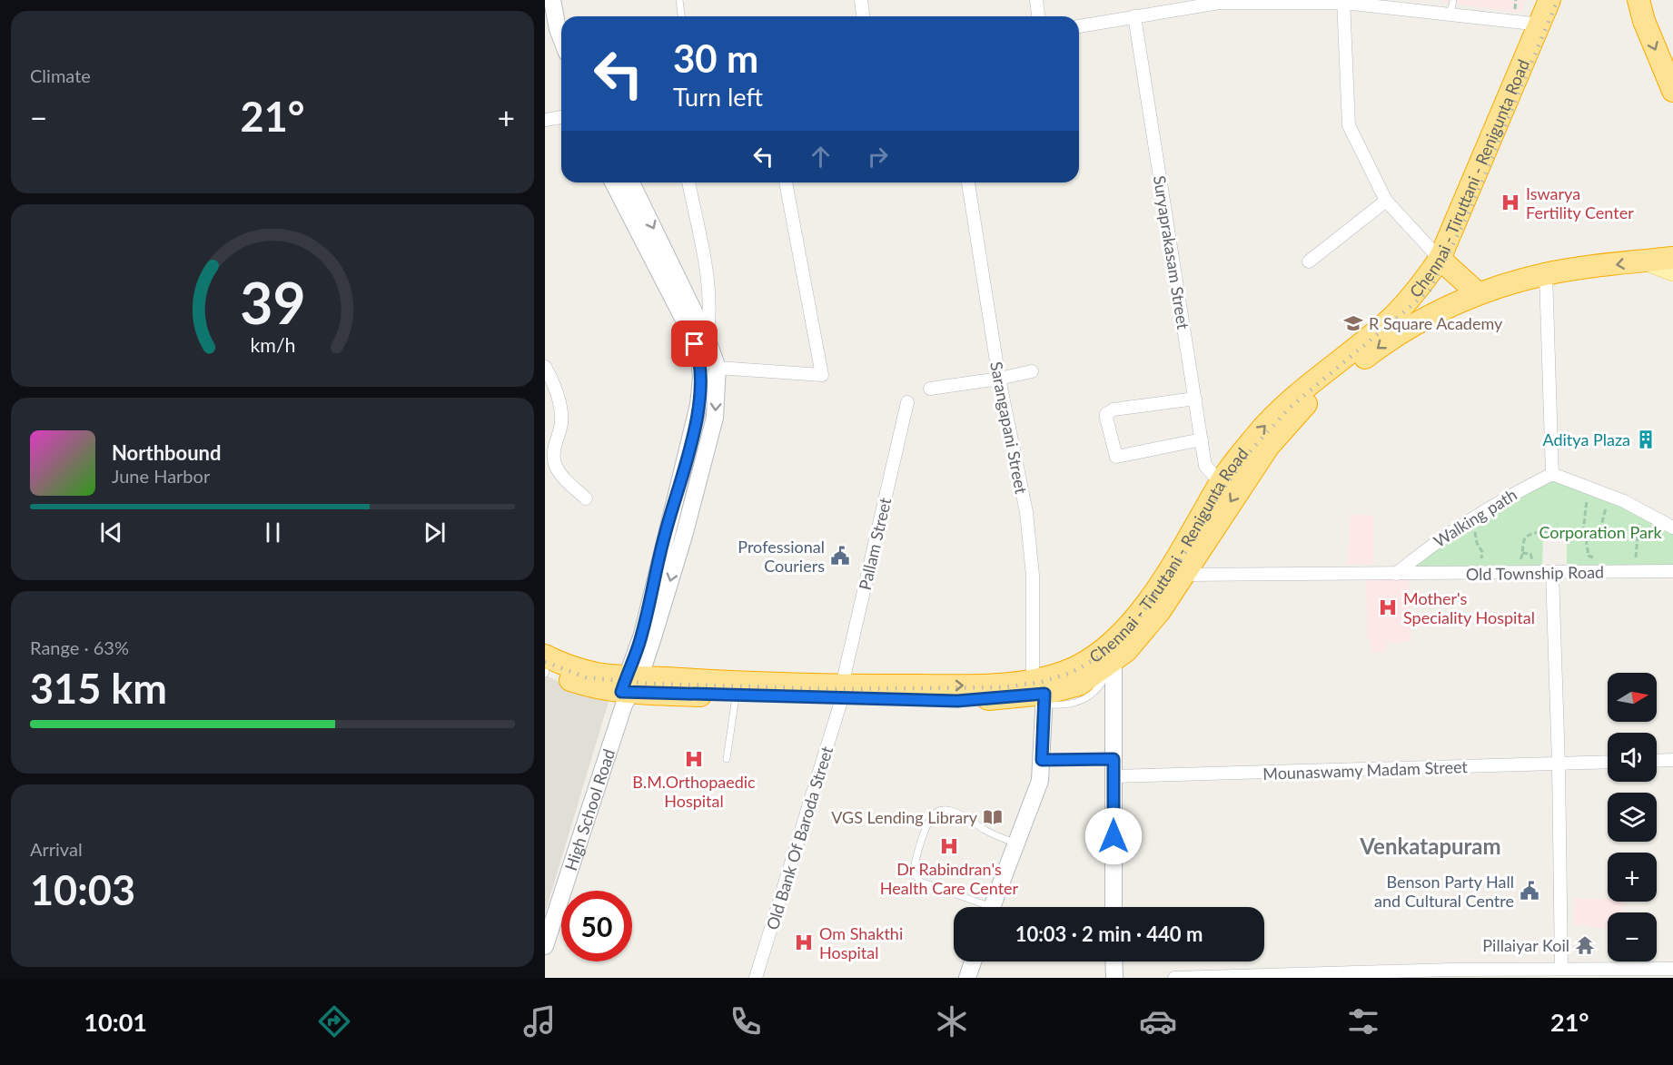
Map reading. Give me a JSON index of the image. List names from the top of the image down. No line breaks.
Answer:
{"streets":{"highway":["Chennai - Tiruttani - Renigunta Road"],"street":["Suryaprakasam Street","Sarangapani Street","Pallam Street","Old Township Road","Mounaswamy Madam Street","High School Road","Old Bank Of Baroda Street"],"path":["Walking path"]},"crossings":[["Chennai - Tiruttani - Renigunta Road","Suryaprakasam Street"],["Chennai - Tiruttani - Renigunta Road","Sarangapani Street"],["Chennai - Tiruttani - Renigunta Road","Pallam Street"],["Chennai - Tiruttani - Renigunta Road","Old Township Road"],["Chennai - Tiruttani - Renigunta Road","High School Road"],["Chennai - Tiruttani - Renigunta Road","Old Bank Of Baroda Street"],["Pallam Street","Old Bank Of Baroda Street"]],"districts":["Venkatapuram"],"parks":["Corporation Park"],"places":{"hospital":["Iswarya Fertility Center","Mother's Speciality Hospital","B.M.Orthopaedic Hospital","Dr Rabindran's Health Care Center","Om Shakthi Hospital"],"school or university":["R Square Academy"],"building":["Aditya Plaza"],"public building":["Professional Couriers","Benson Party Hall and Cultural Centre"],"library":["VGS Lending Library"],"temple":["Pillaiyar Koil"]},"north":"right","page":{"tile":["Climate",["Range · 63%","315 km"],["Arrival","10:03"]],"turn":["30 m","Turn left"],"heat":["−","21°","+"],"song":["Northbound","June Harbor"],"map_buttons":["+","−"],"limit":"50","trip":"10:03 · 2 min · 440 m","tabs":["10:01","21°"],"gauge":["39","km/h"]}}
